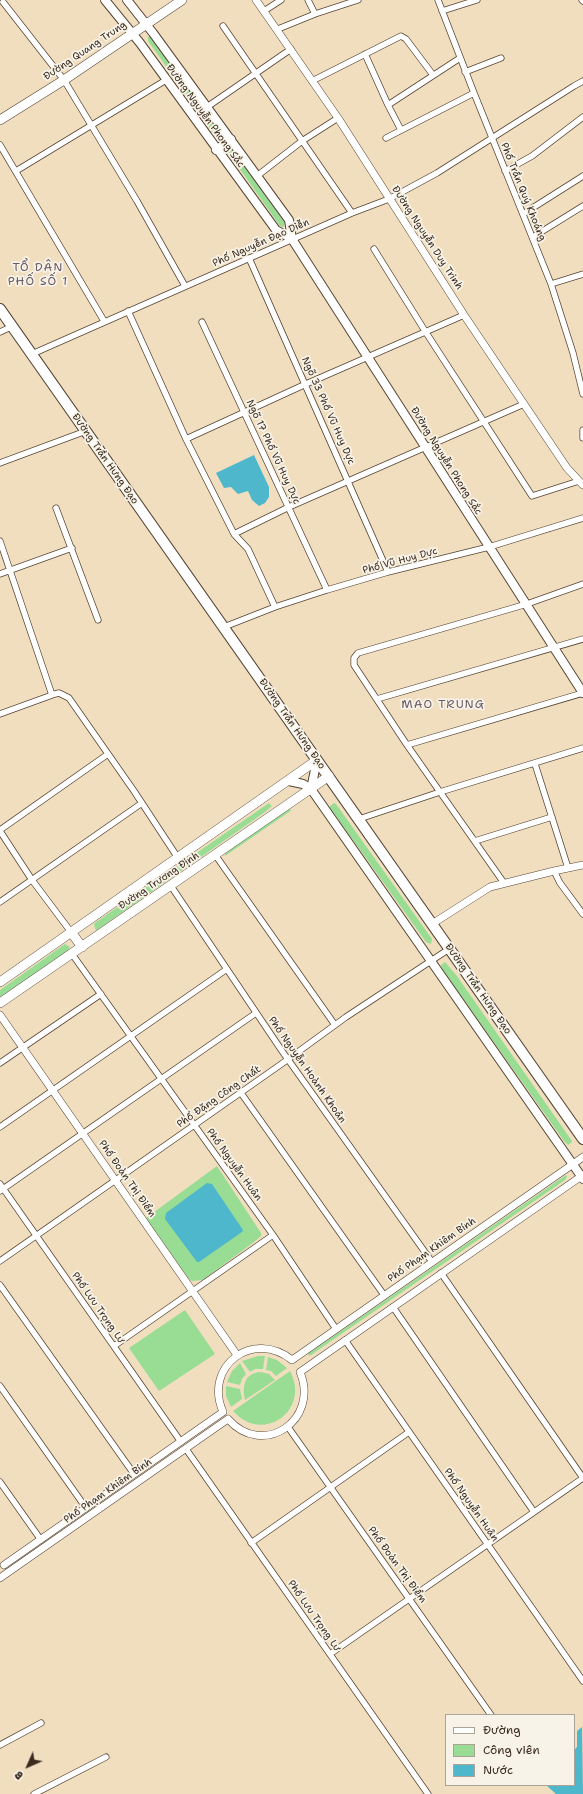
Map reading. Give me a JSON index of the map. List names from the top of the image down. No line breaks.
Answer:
{"streets":{"highway":["Đường Trần Hưng Đạo"],"main road":["Đường Quang Trung","Đường Nguyễn Phong Sắc","Đường Trương Định"],"street":["Phố Trần Quý Khoáng","Đường Nguyễn Duy Trinh","Phố Nguyễn Đạo Diễn","Ngõ 33 Phố Vũ Huy Dực","Ngõ 17 Phố Vũ Huy Dực","Phố Vũ Huy Dực","Phố Nguyễn Hoành Khoản","Phố Đặng Công Chất","Phố Nguyễn Huân","Phố Đoàn Thị Điểm","Phố Phạm Khiêm Bính","Phố Lưu Trọng Lư"]},"crossings":[["Đường Quang Trung","Đường Nguyễn Phong Sắc"],["Đường Nguyễn Phong Sắc","Phố Nguyễn Đạo Diễn"],["Đường Nguyễn Phong Sắc","Phố Vũ Huy Dực"],["Phố Trần Quý Khoáng","Phố Nguyễn Đạo Diễn"],["Đường Nguyễn Duy Trinh","Phố Nguyễn Đạo Diễn"],["Phố Nguyễn Đạo Diễn","Ngõ 33 Phố Vũ Huy Dực"],["Phố Nguyễn Đạo Diễn","Đường Trần Hưng Đạo"],["Ngõ 33 Phố Vũ Huy Dực","Phố Vũ Huy Dực"],["Ngõ 17 Phố Vũ Huy Dực","Phố Vũ Huy Dực"],["Đường Trần Hưng Đạo","Phố Vũ Huy Dực"],["Đường Trần Hưng Đạo","Đường Trương Định"],["Đường Trần Hưng Đạo","Phố Đặng Công Chất"],["Đường Trương Định","Phố Nguyễn Hoành Khoản"],["Đường Trương Định","Phố Nguyễn Huân"],["Phố Nguyễn Hoành Khoản","Phố Đặng Công Chất"],["Phố Nguyễn Hoành Khoản","Phố Phạm Khiêm Bính"],["Phố Đặng Công Chất","Phố Nguyễn Huân"],["Phố Đặng Công Chất","Phố Đoàn Thị Điểm"],["Phố Đặng Công Chất","Phố Lưu Trọng Lư"],["Phố Nguyễn Huân","Phố Phạm Khiêm Bính"],["Phố Đoàn Thị Điểm","Phố Phạm Khiêm Bính"],["Phố Phạm Khiêm Bính","Phố Lưu Trọng Lư"]],"districts":["TỔ DÂN PHỐ SỐ 1","MAO TRUNG"],"legend":["Đường","Công viên","Nước"],"north":"bottom left"}
